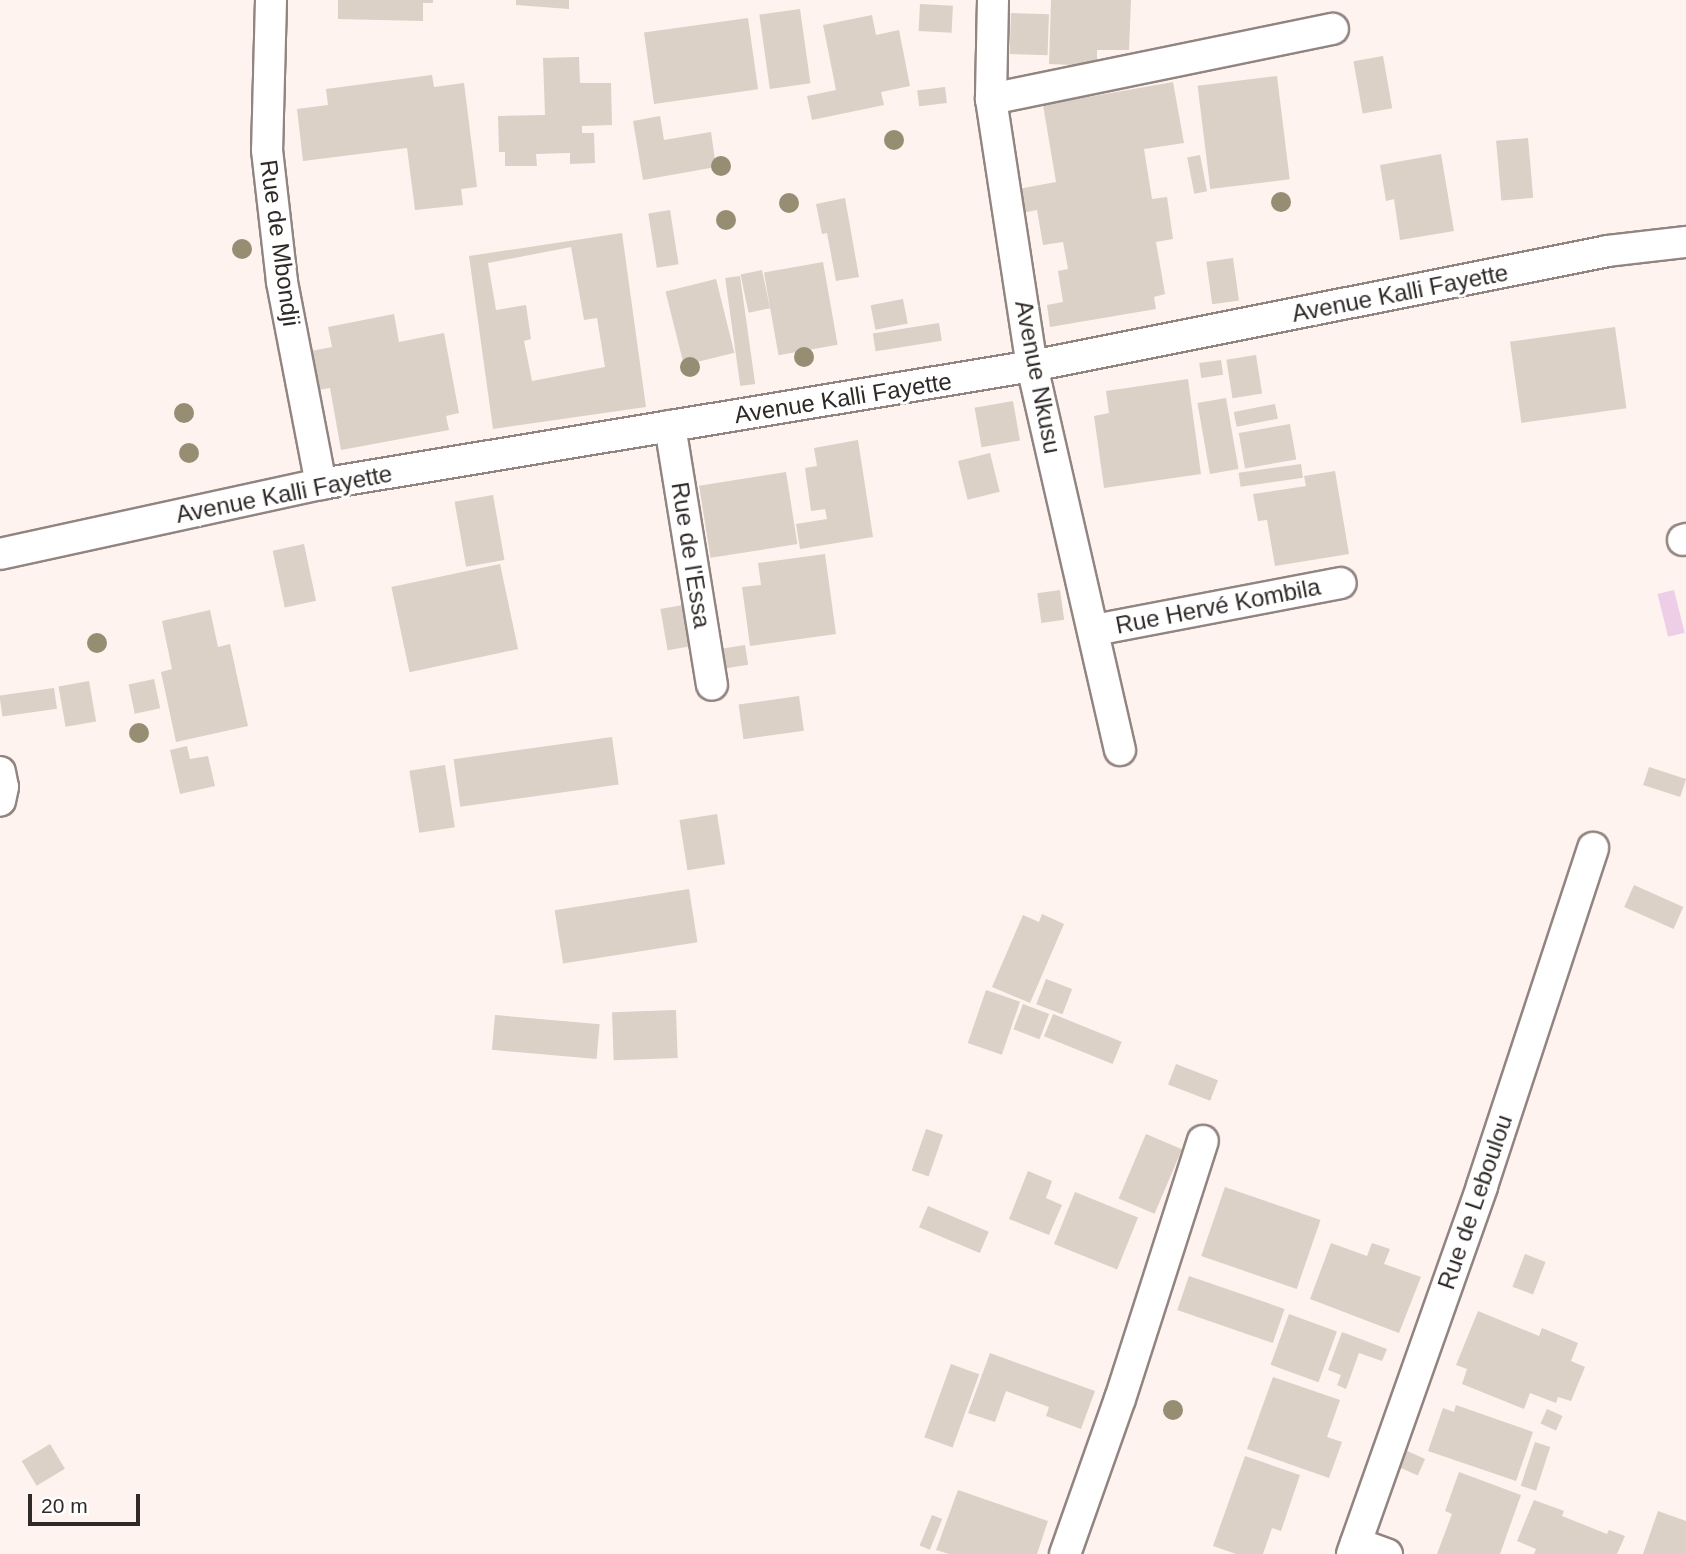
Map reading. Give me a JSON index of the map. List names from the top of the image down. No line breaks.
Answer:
{"streets":{"street":["Rue de Mbondji","Avenue Kalli Fayette","Avenue Nkusu","Rue de l'Essa","Rue Hervé Kombila","Rue de Leboulou"]},"crossings":[["Rue de Mbondji","Avenue Kalli Fayette"],["Avenue Kalli Fayette","Avenue Nkusu"],["Avenue Kalli Fayette","Rue de l'Essa"],["Avenue Nkusu","Rue Hervé Kombila"]],"scale_bar":"20 m"}
